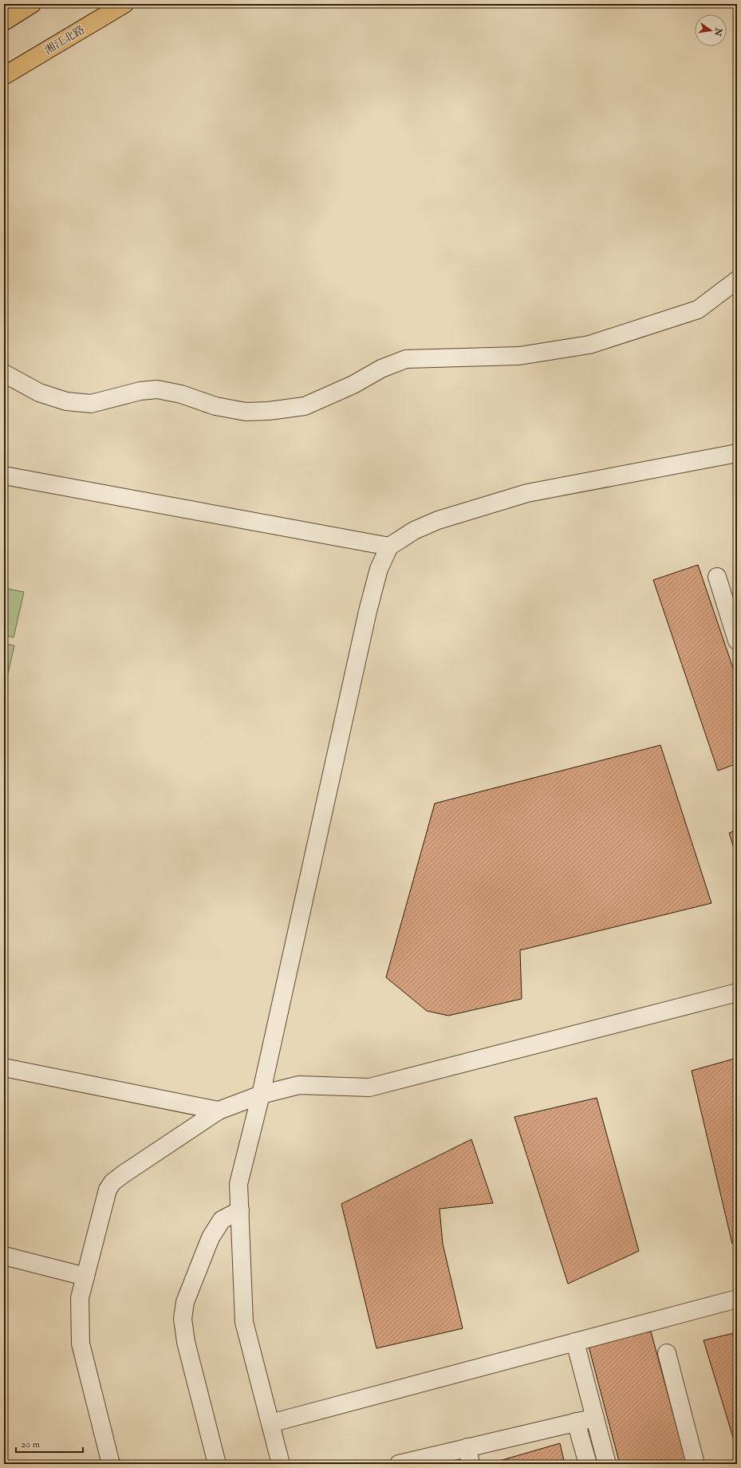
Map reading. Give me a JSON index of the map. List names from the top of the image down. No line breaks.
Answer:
{"streets":{"main road":["湘江北路"]},"scale_bar":"20 m","north":"right"}
